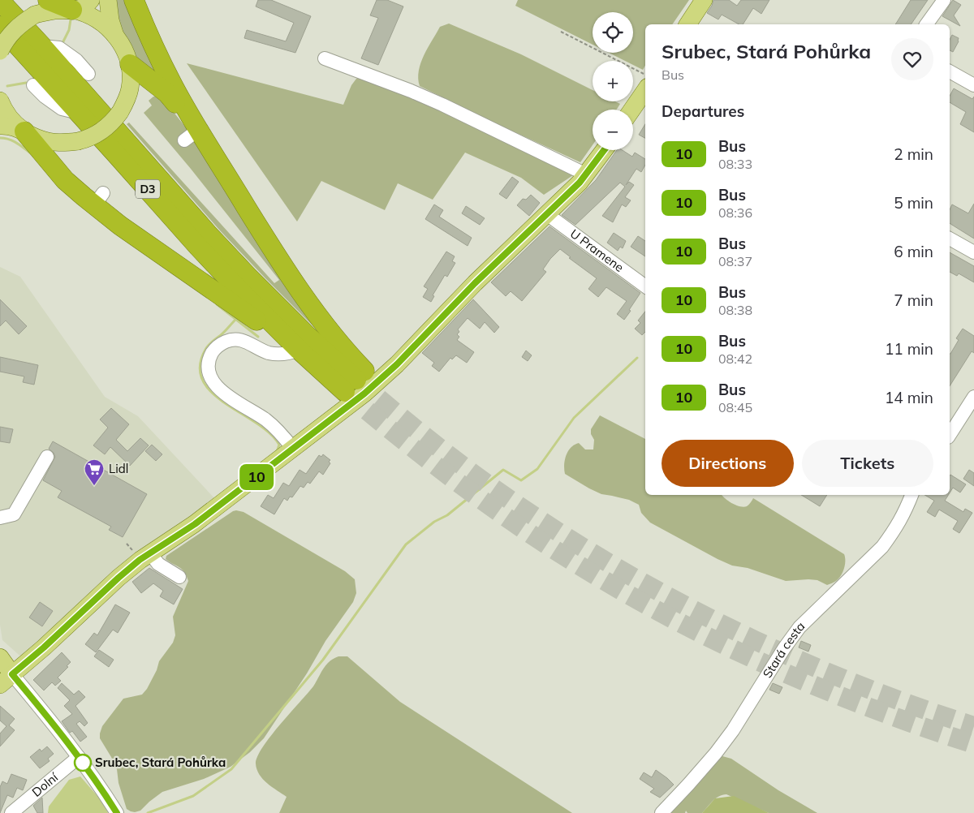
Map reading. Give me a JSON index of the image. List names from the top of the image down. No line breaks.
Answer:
{"streets":{"highway":["D3"],"street":["U Pramene","Stará cesta","Dolní"]},"places":{"supermarket":["Lidl"],"other":["Srubec, Stará Pohůrka"]},"lines":["bus line 10"],"page":{"on_map":"10","map_buttons":["+","−"],"heading":[["Srubec, Stará Pohůrka","Bus"],"Departures"],"list":[{"mark":"10","name":"Bus","note":"08:33","value":"2 min"},{"mark":"10","name":"Bus","note":"08:36","value":"5 min"},{"mark":"10","name":"Bus","note":"08:37","value":"6 min"},{"mark":"10","name":"Bus","note":"08:38","value":"7 min"},{"mark":"10","name":"Bus","note":"08:42","value":"11 min"},{"mark":"10","name":"Bus","note":"08:45","value":"14 min"}],"buttons":["Directions","Tickets"]}}
